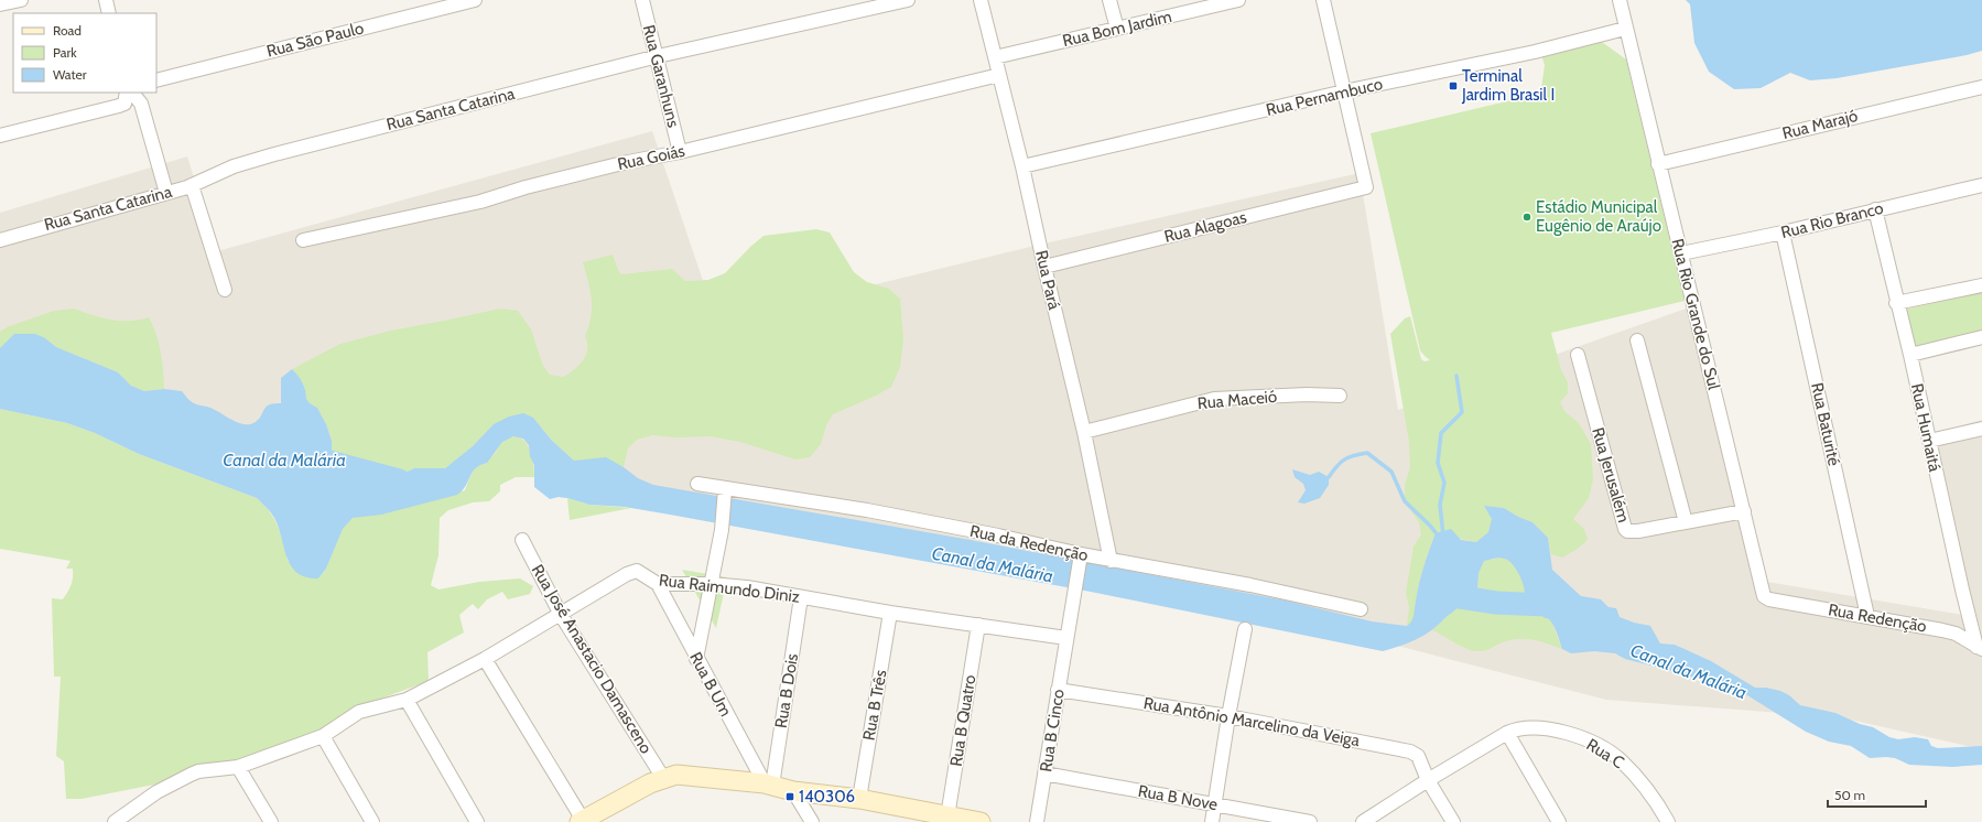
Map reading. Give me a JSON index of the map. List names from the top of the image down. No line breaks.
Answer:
{"streets":{"street":["Rua Bom Jardim","Rua São Paulo","Rua Garanhuns","Rua Pernambuco","Rua Santa Catarina","Rua Marajó","Rua Goiás","Rua Rio Branco","Rua Alagoas","Rua Pará","Rua Rio Grande do Sul","Rua Maceió","Rua Baturité","Rua Humaitá","Rua Jerusalém","Rua da Redenção","Rua Raimundo Diniz","Rua Redenção","Rua José Anastacio Damasceno","Rua B Um","Rua B Dois","Rua B Três","Rua B Quatro","Rua Antônio Marcelino da Veiga","Rua B Cinco","Rua C","Rua B Nove"]},"crossings":[["Rua Bom Jardim","Rua Pará"],["Rua Garanhuns","Rua Santa Catarina"],["Rua Garanhuns","Rua Goiás"],["Rua Pernambuco","Rua Alagoas"],["Rua Pernambuco","Rua Pará"],["Rua Pernambuco","Rua Rio Grande do Sul"],["Rua Marajó","Rua Rio Grande do Sul"],["Rua Goiás","Rua Pará"],["Rua Rio Branco","Rua Rio Grande do Sul"],["Rua Rio Branco","Rua Baturité"],["Rua Rio Branco","Rua Humaitá"],["Rua Alagoas","Rua Pará"],["Rua Pará","Rua Maceió"],["Rua Pará","Rua da Redenção"],["Rua Rio Grande do Sul","Rua Jerusalém"],["Rua Rio Grande do Sul","Rua Redenção"],["Rua Baturité","Rua Redenção"],["Rua Humaitá","Rua Redenção"],["Rua Raimundo Diniz","Rua José Anastacio Damasceno"],["Rua Raimundo Diniz","Rua B Um"],["Rua Raimundo Diniz","Rua B Dois"],["Rua Raimundo Diniz","Rua B Três"],["Rua Raimundo Diniz","Rua B Quatro"],["Rua Raimundo Diniz","Rua B Cinco"],["Rua B Um","Rua B Dois"],["Rua Antônio Marcelino da Veiga","Rua B Cinco"],["Rua B Cinco","Rua B Nove"]],"water":["Canal da Malária"],"places":{"transit":["Terminal Jardim Brasil I","140306"],"other":["Estádio Municipal Eugênio de Araújo"]},"legend":["Road","Park","Water"],"scale_bar":"50 m"}
